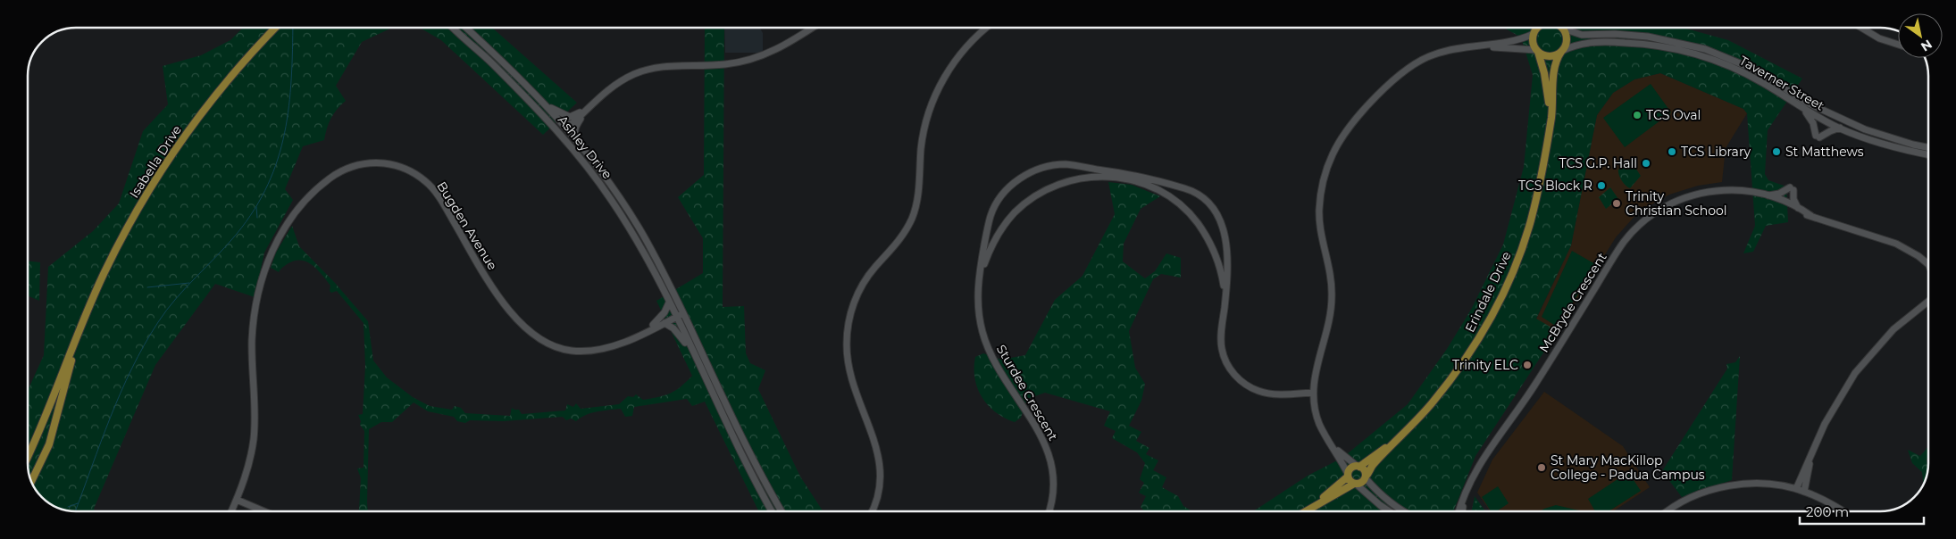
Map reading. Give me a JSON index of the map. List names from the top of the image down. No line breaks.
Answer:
{"streets":{"main road":["Isabella Drive","Erindale Drive"],"street":["Taverner Street","Ashley Drive","Bugden Avenue","McBryde Crescent","Sturdee Crescent"]},"crossings":[["Taverner Street","Erindale Drive"],["Ashley Drive","Bugden Avenue"]],"places":["TCS Oval","TCS Library","St Matthews","TCS G.P. Hall","TCS Block R","Trinity Christian School","Trinity ELC","St Mary MacKillop College - Padua Campus"],"scale_bar":"200 m","north":"bottom right"}
